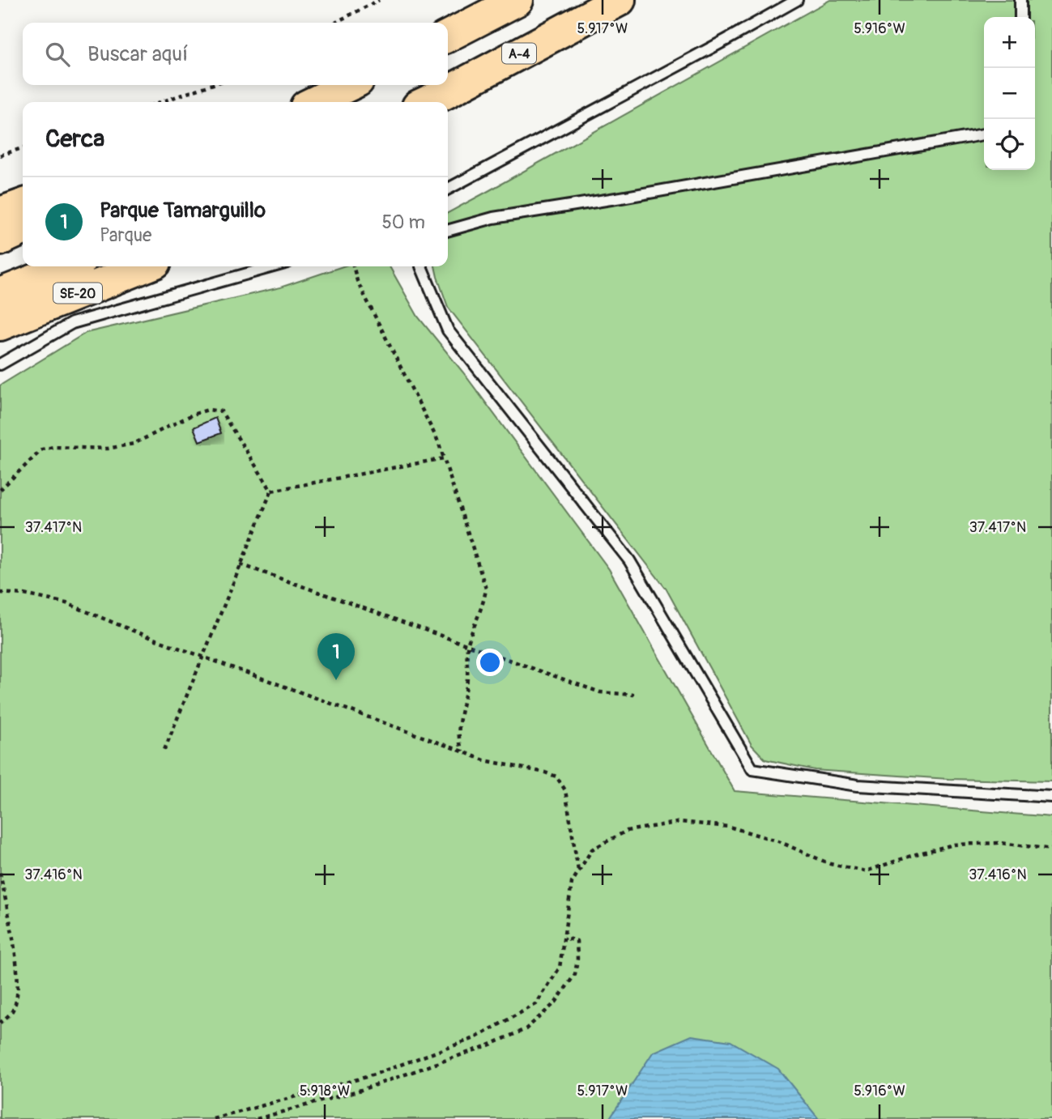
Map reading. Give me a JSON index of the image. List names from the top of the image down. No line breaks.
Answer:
{"streets":{"highway":["A-4","SE-20"]},"page":{"map_buttons":["+","−"],"search":"Buscar aquí","heading":"Cerca","list":[{"mark":"1","name":"Parque Tamarguillo","note":"Parque","value":"50 m"}],"pins":"1"},"coordinates":["5.917°W","5.916°W","37.417°N","37.416°N","5.918°W"]}
